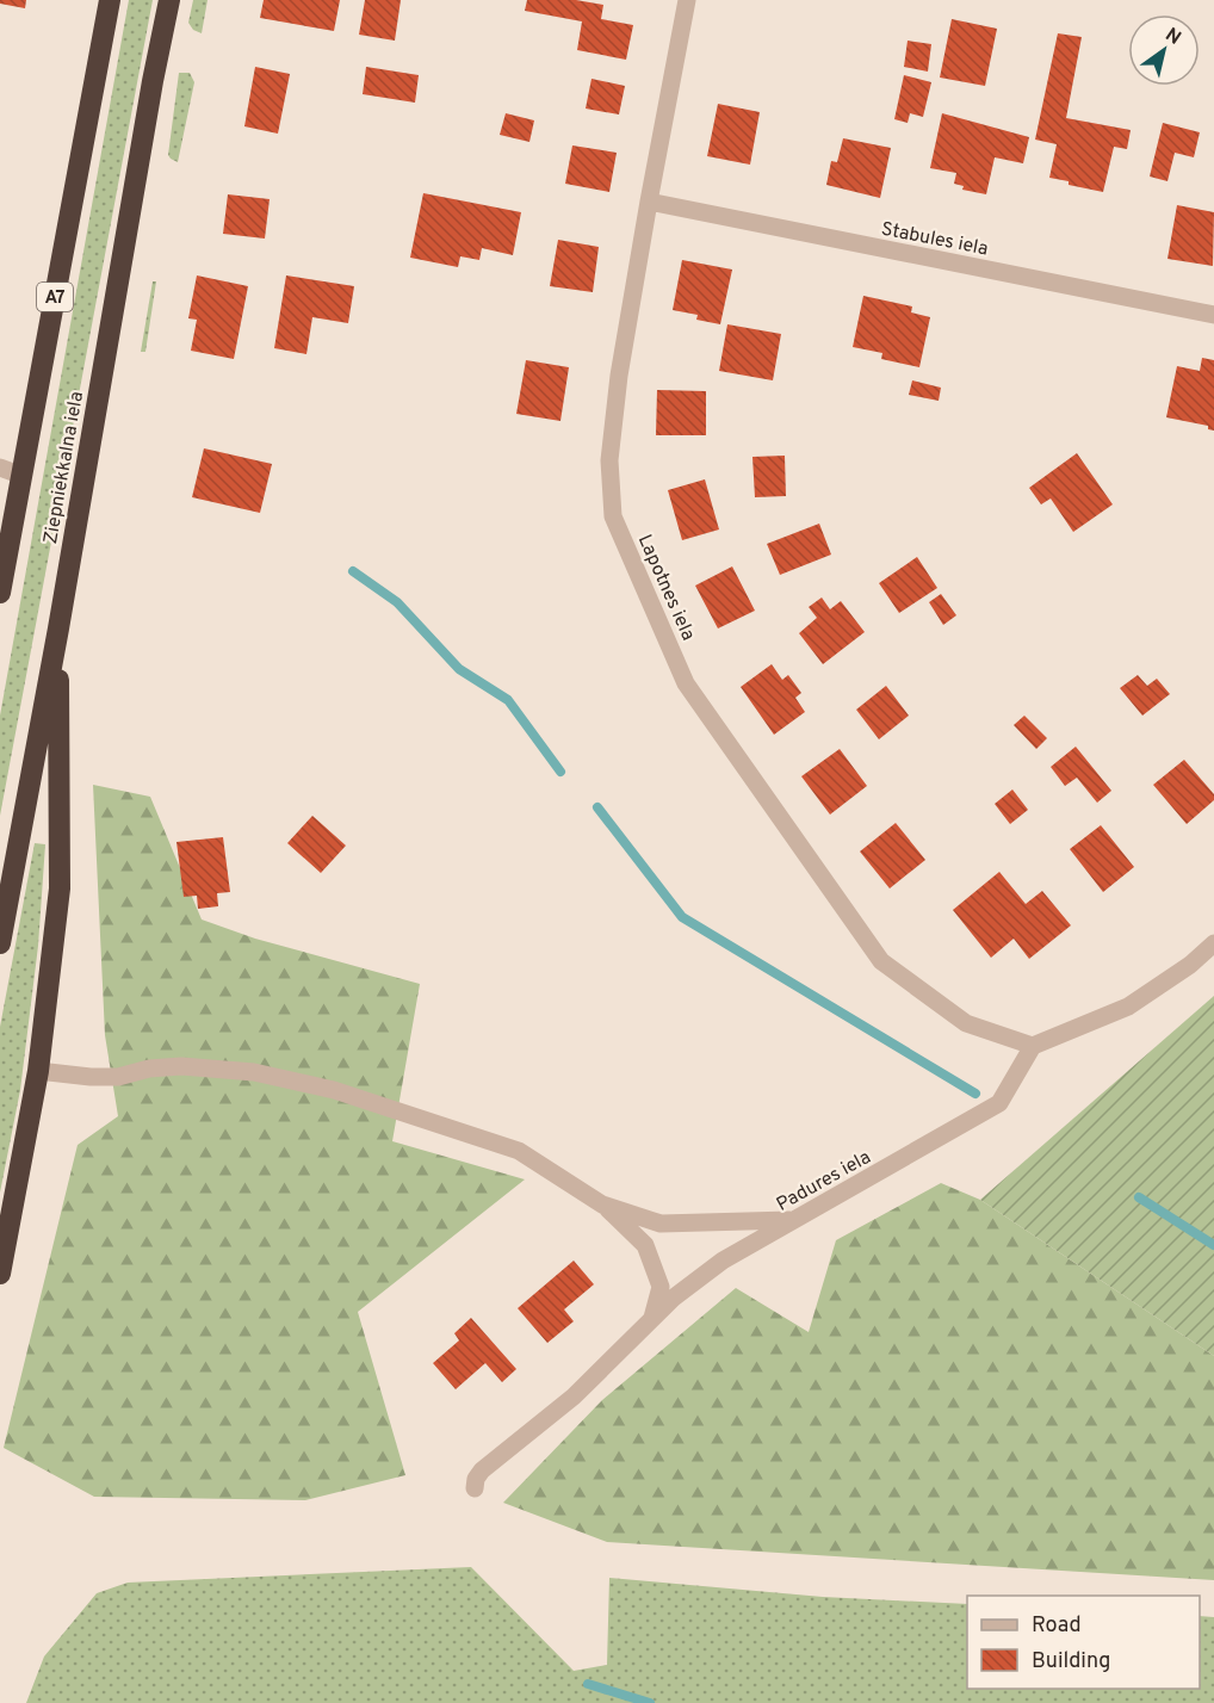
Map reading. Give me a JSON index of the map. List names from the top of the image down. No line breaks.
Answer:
{"streets":{"highway":["A7","Ziepniekkalna iela"],"street":["Stabules iela","Lapotnes iela","Padures iela"]},"crossings":[["Stabules iela","Lapotnes iela"],["Lapotnes iela","Padures iela"]],"legend":["Road","Building"],"north":"top right"}
